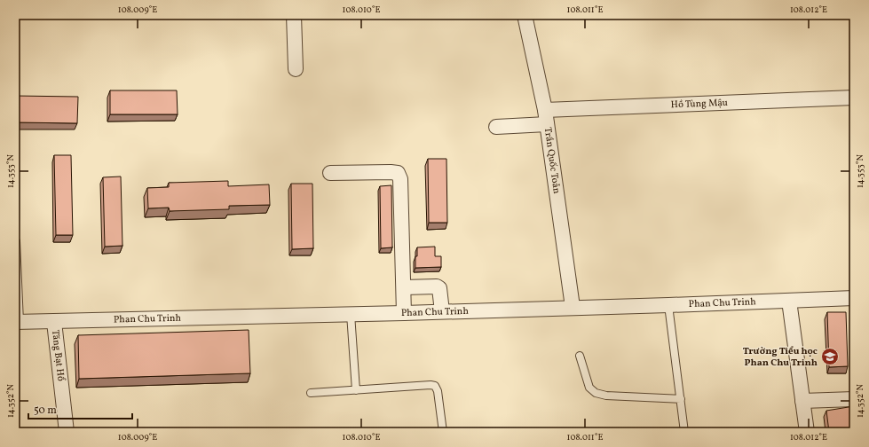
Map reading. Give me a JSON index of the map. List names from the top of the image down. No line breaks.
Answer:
{"streets":{"street":["Hồ Tùng Mậu","Trần Quốc Toản","Phan Chu Trinh","Tăng Bạt Hổ"]},"crossings":[["Hồ Tùng Mậu","Trần Quốc Toản"],["Trần Quốc Toản","Phan Chu Trinh"],["Phan Chu Trinh","Tăng Bạt Hổ"]],"places":{"school or university":["Trường Tiểu học Phan Chu Trinh"]},"scale_bar":"50 m","coordinates":["108.009°E","108.010°E","108.011°E","108.012°E","14.353°N","14.352°N"]}
